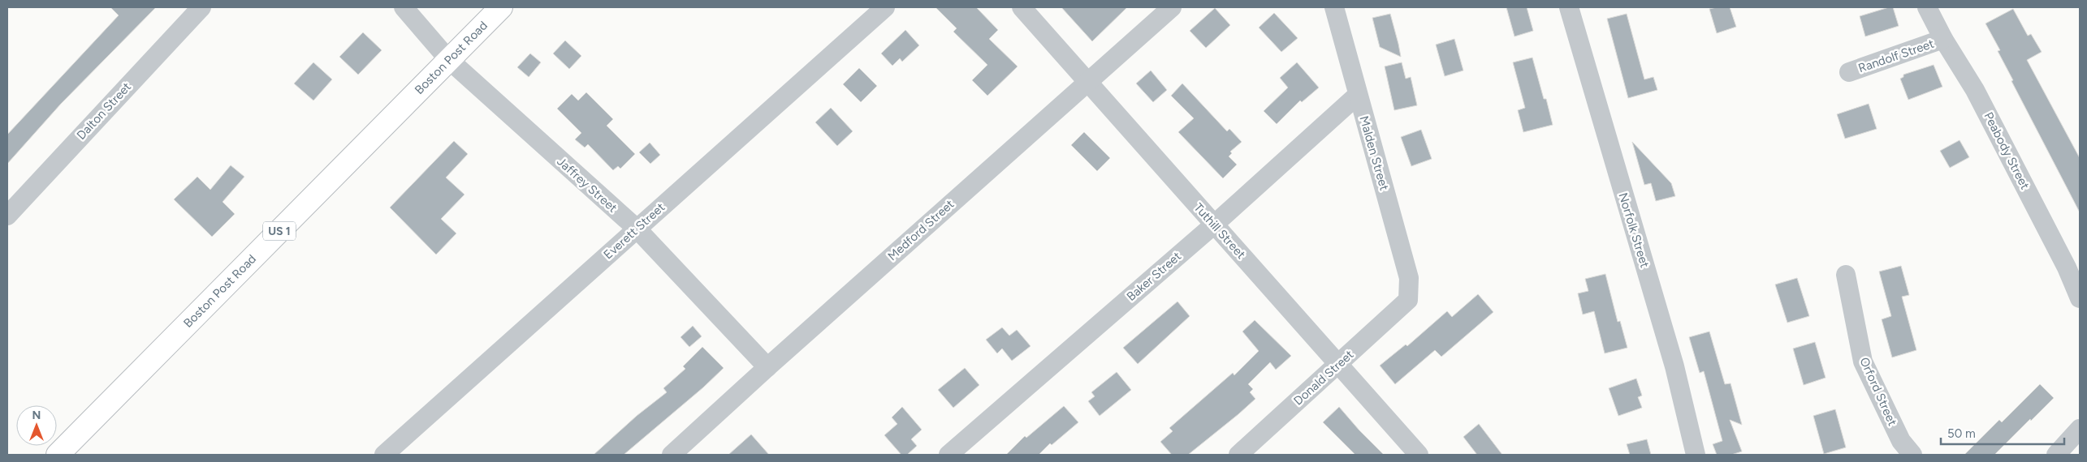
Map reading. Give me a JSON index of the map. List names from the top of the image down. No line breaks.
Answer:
{"streets":{"main road":["Boston Post Road","US 1"],"street":["Randolf Street","Dalton Street","Peabody Street","Malden Street","Jaffrey Street","Medford Street","Norfolk Street","Everett Street","Tuthill Street","Baker Street","Donald Street","Orford Street"]},"crossings":[["Randolf Street","Peabody Street"],["Boston Post Road","Jaffrey Street"],["Malden Street","Baker Street"],["Malden Street","Donald Street"],["Jaffrey Street","Medford Street"],["Jaffrey Street","Everett Street"],["Medford Street","Tuthill Street"],["Tuthill Street","Baker Street"],["Tuthill Street","Donald Street"]],"scale_bar":"50 m","north":"top"}
